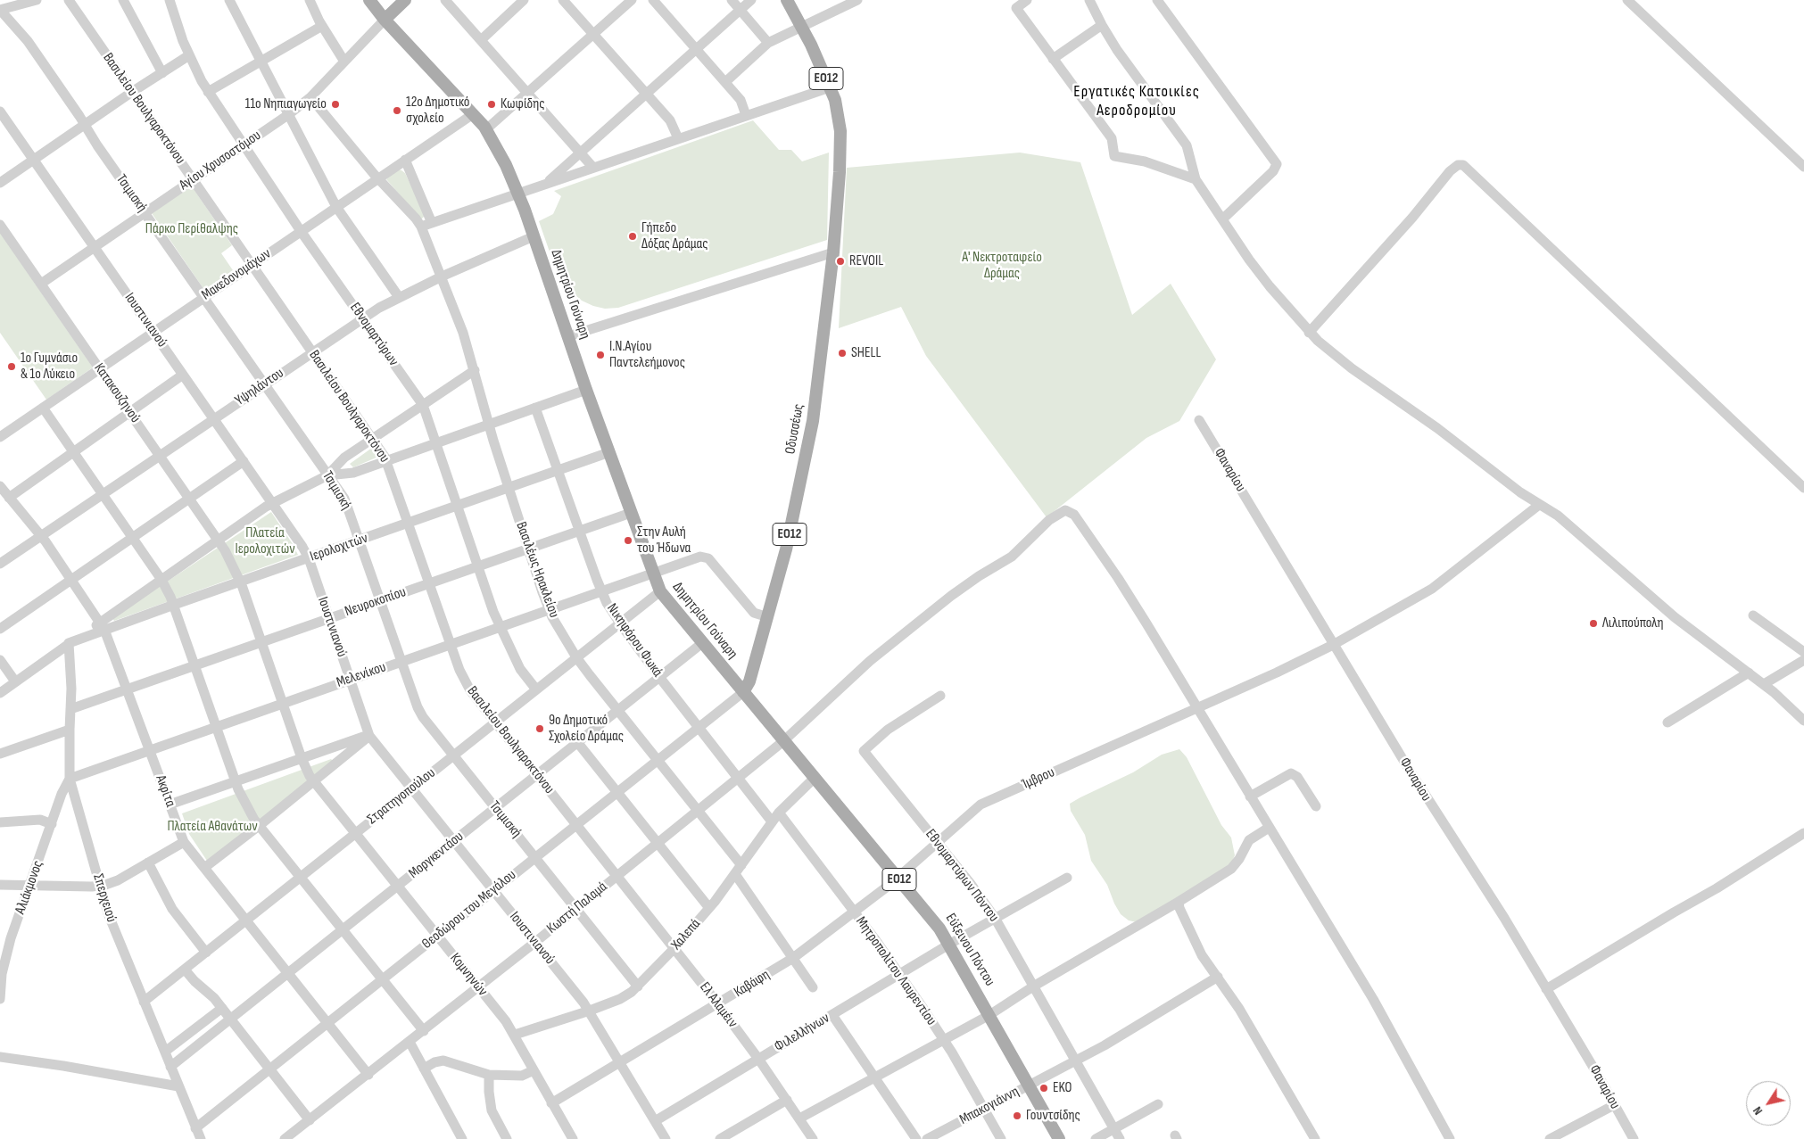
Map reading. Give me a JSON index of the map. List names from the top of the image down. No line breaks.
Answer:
{"streets":{"main road":["ΕΟ12","Δημητρίου Γούναρη","Οδυσσέως","Εύξεινου Πόντου"],"street":["Βασιλείου Βουλγαροκτόνου","Αγίου Χρυσοστόμου","Τσιμισκή","Μακεδονομάχων","Ιουστινιανού","Εθνομαρτύρων","Υψηλάντου","Κατακουζηνού","Φαναρίου","Ιερολοχιτών","Βασιλέως Ηρακλείου","Νευροκοπίου","Νικηφόρου Φωκά","Μελενίκου","Ίμβρου","Ακρίτα","Στρατηγοπούλου","Μοργκεντάου","Εθνομαρτύρων Πόντου","Αλιάκμονος","Σπερχειού","Κωστή Παλαμά","Θεοδώρου του Μεγάλου","Χαλεπά","Μητροπολίτου Λαυρεντίου","Κομνηνών","Καβάφη","Ελ Αλαμέιν","Φιλελλήνων","Μπακογιάννη"]},"crossings":[["ΕΟ12","Οδυσσέως"],["Βασιλείου Βουλγαροκτόνου","Αγίου Χρυσοστόμου"],["Βασιλείου Βουλγαροκτόνου","Μακεδονομάχων"],["Βασιλείου Βουλγαροκτόνου","Υψηλάντου"],["Βασιλείου Βουλγαροκτόνου","Ιερολοχιτών"],["Βασιλείου Βουλγαροκτόνου","Νευροκοπίου"],["Βασιλείου Βουλγαροκτόνου","Μελενίκου"],["Βασιλείου Βουλγαροκτόνου","Στρατηγοπούλου"],["Βασιλείου Βουλγαροκτόνου","Μοργκεντάου"],["Βασιλείου Βουλγαροκτόνου","Κωστή Παλαμά"],["Βασιλείου Βουλγαροκτόνου","Θεοδώρου του Μεγάλου"],["Βασιλείου Βουλγαροκτόνου","Ελ Αλαμέιν"],["Αγίου Χρυσοστόμου","Τσιμισκή"],["Αγίου Χρυσοστόμου","Δημητρίου Γούναρη"],["Αγίου Χρυσοστόμου","Ιουστινιανού"],["Αγίου Χρυσοστόμου","Εθνομαρτύρων"],["Αγίου Χρυσοστόμου","Κατακουζηνού"],["Αγίου Χρυσοστόμου","Βασιλέως Ηρακλείου"],["Τσιμισκή","Μακεδονομάχων"],["Τσιμισκή","Υψηλάντου"],["Τσιμισκή","Ιερολοχιτών"],["Τσιμισκή","Νευροκοπίου"],["Τσιμισκή","Μελενίκου"],["Τσιμισκή","Στρατηγοπούλου"],["Τσιμισκή","Μοργκεντάου"],["Τσιμισκή","Κωστή Παλαμά"],["Τσιμισκή","Θεοδώρου του Μεγάλου"],["Τσιμισκή","Χαλεπά"],["Μακεδονομάχων","Δημητρίου Γούναρη"],["Μακεδονομάχων","Ιουστινιανού"],["Μακεδονομάχων","Εθνομαρτύρων"],["Μακεδονομάχων","Κατακουζηνού"],["Μακεδονομάχων","Βασιλέως Ηρακλείου"],["Δημητρίου Γούναρη","Υψηλάντου"],["Δημητρίου Γούναρη","Οδυσσέως"],["Δημητρίου Γούναρη","Ιερολοχιτών"],["Δημητρίου Γούναρη","Νευροκοπίου"],["Δημητρίου Γούναρη","Μελενίκου"],["Δημητρίου Γούναρη","Στρατηγοπούλου"],["Δημητρίου Γούναρη","Μοργκεντάου"],["Δημητρίου Γούναρη","Θεοδώρου του Μεγάλου"],["Δημητρίου Γούναρη","Εύξεινου Πόντου"],["Ιουστινιανού","Υψηλάντου"],["Ιουστινιανού","Ιερολοχιτών"],["Ιουστινιανού","Νευροκοπίου"],["Ιουστινιανού","Μελενίκου"],["Ιουστινιανού","Στρατηγοπούλου"],["Ιουστινιανού","Μοργκεντάου"],["Ιουστινιανού","Κωστή Παλαμά"],["Ιουστινιανού","Θεοδώρου του Μεγάλου"],["Ιουστινιανού","Χαλεπά"],["Ιουστινιανού","Καβάφη"],["Ιουστινιανού","Φιλελλήνων"],["Εθνομαρτύρων","Υψηλάντου"],["Εθνομαρτύρων","Ιερολοχιτών"],["Εθνομαρτύρων","Νευροκοπίου"],["Εθνομαρτύρων","Μελενίκου"],["Εθνομαρτύρων","Στρατηγοπούλου"],["Υψηλάντου","Κατακουζηνού"],["Υψηλάντου","Βασιλέως Ηρακλείου"],["Υψηλάντου","Ακρίτα"],["Κατακουζηνού","Ιερολοχιτών"],["Κατακουζηνού","Νευροκοπίου"],["Κατακουζηνού","Κομνηνών"],["Οδυσσέως","Μελενίκου"],["Οδυσσέως","Θεοδώρου του Μεγάλου"],["Οδυσσέως","Εύξεινου Πόντου"],["Φαναρίου","Ίμβρου"],["Ιερολοχιτών","Βασιλέως Ηρακλείου"],["Ιερολοχιτών","Νικηφόρου Φωκά"],["Ιερολοχιτών","Ακρίτα"],["Ιερολοχιτών","Σπερχειού"],["Βασιλέως Ηρακλείου","Νευροκοπίου"],["Βασιλέως Ηρακλείου","Μελενίκου"],["Βασιλέως Ηρακλείου","Στρατηγοπούλου"],["Βασιλέως Ηρακλείου","Μοργκεντάου"],["Βασιλέως Ηρακλείου","Κωστή Παλαμά"],["Βασιλέως Ηρακλείου","Θεοδώρου του Μεγάλου"],["Βασιλέως Ηρακλείου","Χαλεπά"],["Νευροκοπίου","Νικηφόρου Φωκά"],["Νευροκοπίου","Ακρίτα"],["Νευροκοπίου","Σπερχειού"],["Νευροκοπίου","Κομνηνών"],["Νικηφόρου Φωκά","Μελενίκου"],["Νικηφόρου Φωκά","Στρατηγοπούλου"],["Νικηφόρου Φωκά","Μοργκεντάου"],["Νικηφόρου Φωκά","Κωστή Παλαμά"],["Νικηφόρου Φωκά","Θεοδώρου του Μεγάλου"],["Νικηφόρου Φωκά","Χαλεπά"],["Μελενίκου","Ακρίτα"],["Μελενίκου","Αλιάκμονος"],["Μελενίκου","Σπερχειού"],["Μελενίκου","Κομνηνών"],["Ίμβρου","Εθνομαρτύρων Πόντου"],["Ίμβρου","Κωστή Παλαμά"],["Ίμβρου","Εύξεινου Πόντου"],["Ίμβρου","Καβάφη"],["Ακρίτα","Στρατηγοπούλου"],["Ακρίτα","Μοργκεντάου"],["Ακρίτα","Κωστή Παλαμά"],["Ακρίτα","Θεοδώρου του Μεγάλου"],["Στρατηγοπούλου","Σπερχειού"],["Στρατηγοπούλου","Κομνηνών"],["Μοργκεντάου","Σπερχειού"],["Μοργκεντάου","Κομνηνών"],["Εθνομαρτύρων Πόντου","Φιλελλήνων"],["Εθνομαρτύρων Πόντου","Μπακογιάννη"],["Αλιάκμονος","Σπερχειού"],["Σπερχειού","Θεοδώρου του Μεγάλου"],["Κωστή Παλαμά","Εύξεινου Πόντου"],["Κωστή Παλαμά","Κομνηνών"],["Κωστή Παλαμά","Ελ Αλαμέιν"],["Θεοδώρου του Μεγάλου","Εύξεινου Πόντου"],["Θεοδώρου του Μεγάλου","Κομνηνών"],["Χαλεπά","Εύξεινου Πόντου"],["Χαλεπά","Μητροπολίτου Λαυρεντίου"],["Χαλεπά","Κομνηνών"],["Χαλεπά","Ελ Αλαμέιν"],["Εύξεινου Πόντου","Καβάφη"],["Εύξεινου Πόντου","Φιλελλήνων"],["Εύξεινου Πόντου","Μπακογιάννη"],["Μητροπολίτου Λαυρεντίου","Καβάφη"],["Μητροπολίτου Λαυρεντίου","Φιλελλήνων"],["Μητροπολίτου Λαυρεντίου","Μπακογιάννη"],["Κομνηνών","Καβάφη"],["Καβάφη","Ελ Αλαμέιν"],["Ελ Αλαμέιν","Φιλελλήνων"]],"districts":["Εργατικές Κατοικίες Αεροδρομίου"],"parks":["Πάρκο Περίθαλψης","Α' Νεκτροταφείο Δράμας","Πλατεία Ιερολοχιτών","Πλατεία Αθανάτων"],"places":["11ο Νηπιαγωγείο","Κωφίδης","12ο Δημοτικό σχολείο","Γήπεδο Δόξας Δράμας","REVOIL","SHELL","Ι.Ν.Αγίου Παντελεήμονος","1o Γυμνάσιο & 1ο Λύκειο","Στην Αυλή του Ήδωνα","Λιλιπούπολη","9ο Δημοτικό Σχολείο Δράμας","EKO","Γουντσίδης"],"north":"bottom left"}
